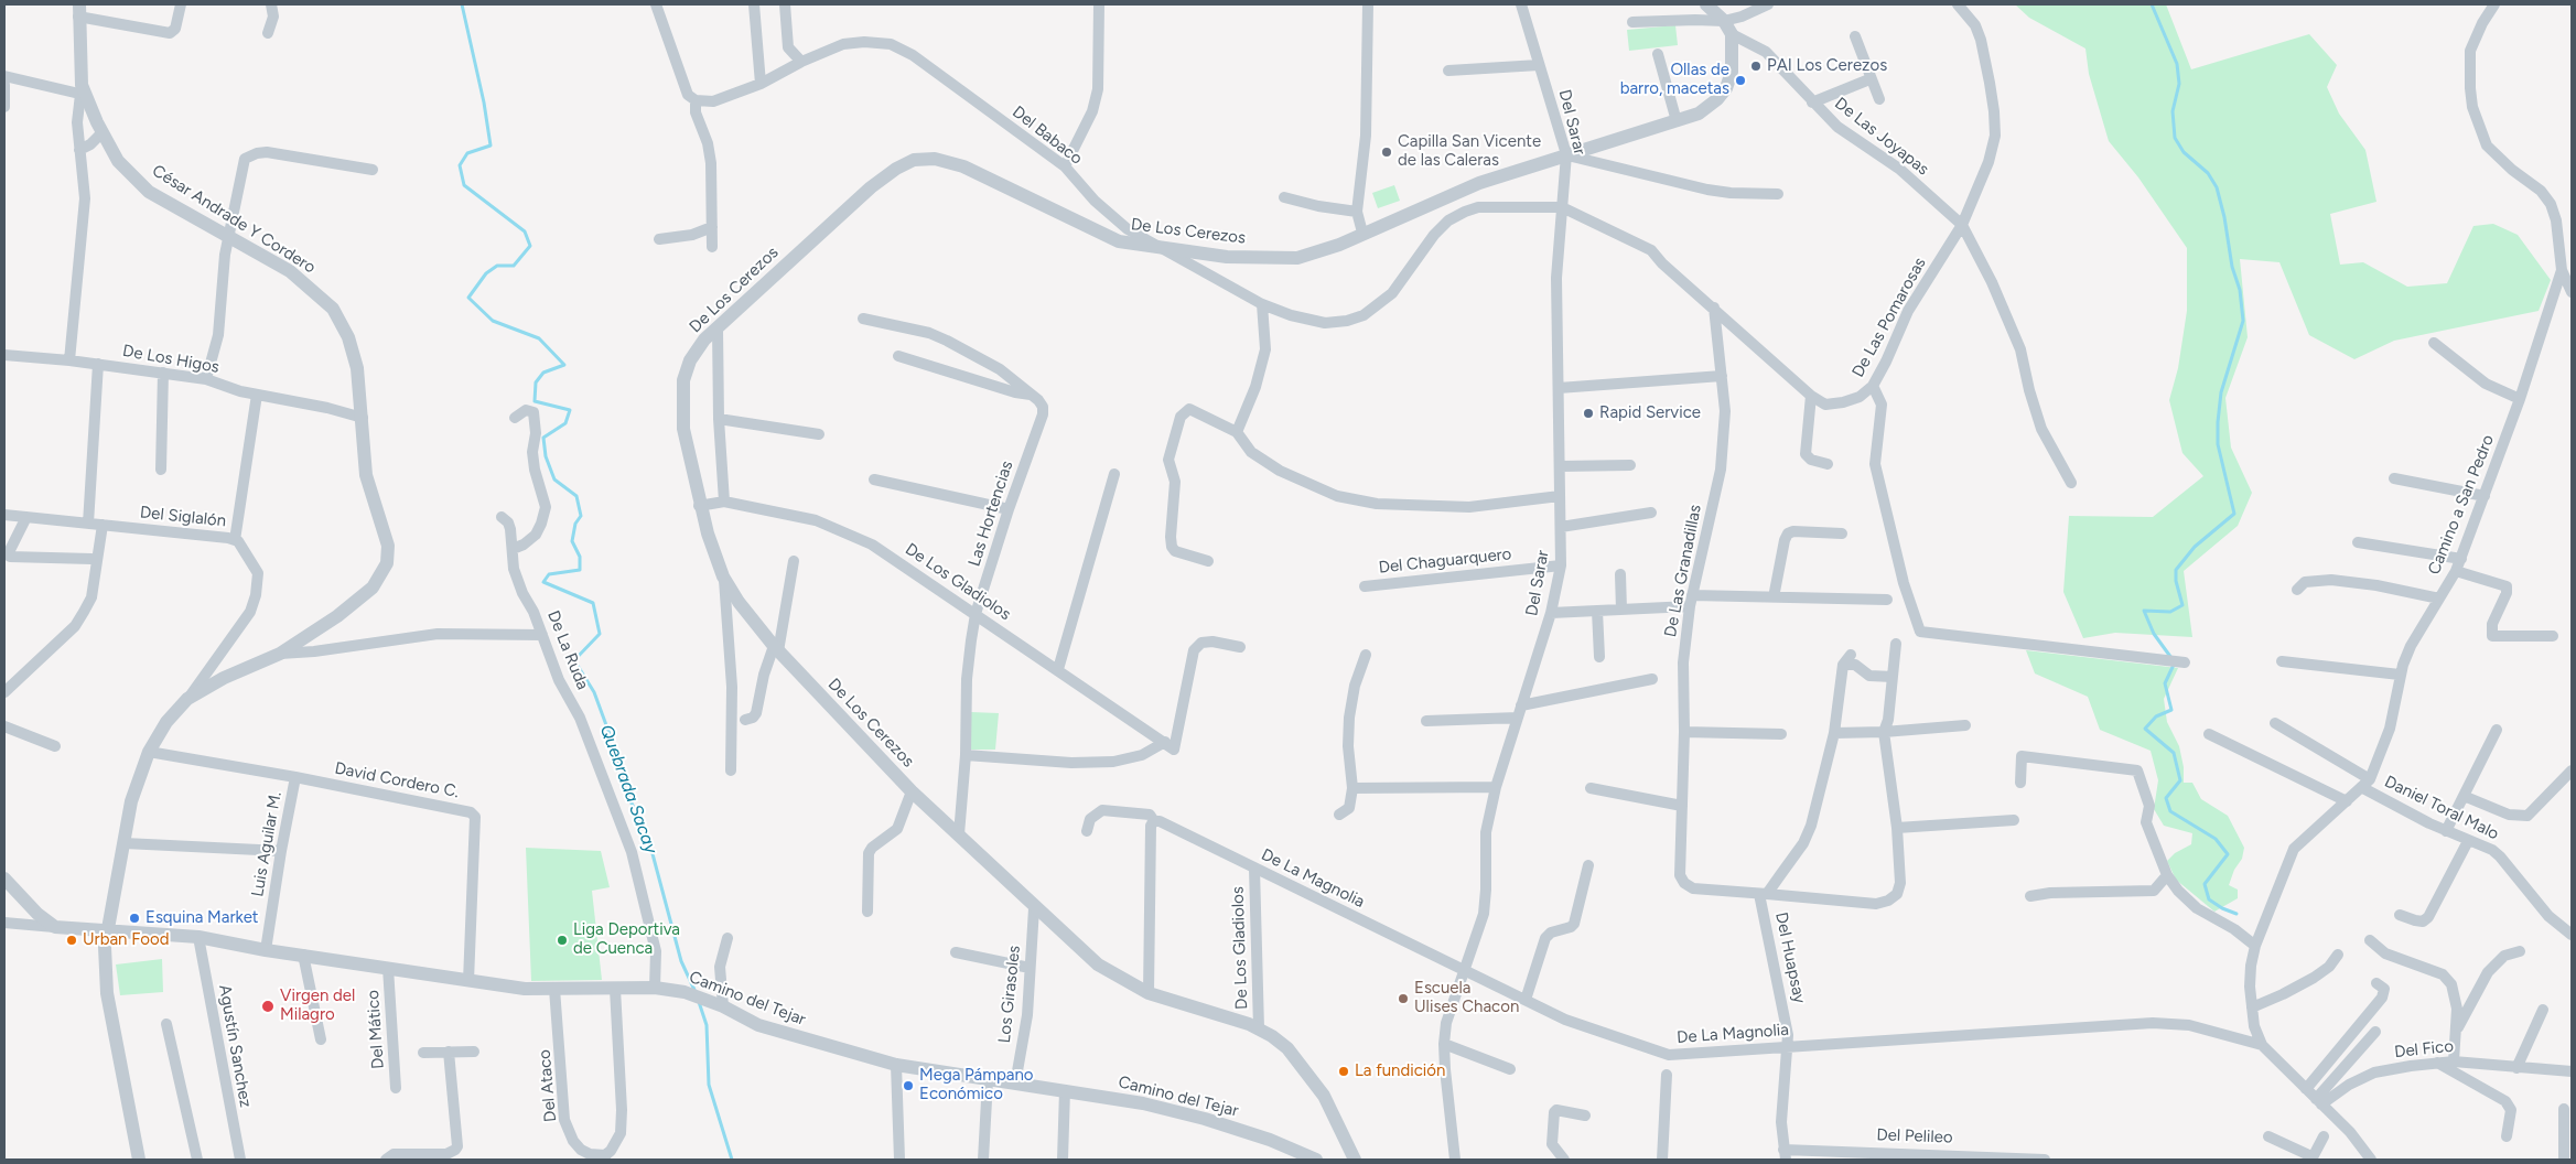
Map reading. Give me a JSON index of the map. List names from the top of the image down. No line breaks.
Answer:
{"streets":{"street":["Del Sarar","Del Babaco","De Las Joyapas","César Andrade Y Cordero","De Los Cerezos","De Las Pomarosas","De Los Higos","Camino a San Pedro","Las Hortencias","Del Siglalón","Del Chaguarquero","De Las Granadillas","De Los Gladiolos","De La Ruda","David Cordero C.","Daniel Toral Malo","Luis Aguilar M.","De La Magnolia","Del Huapsay","Los Girasoles","Camino del Tejar","Del Mático","Agustín Sanchez","Del Fico","Del Ataco","Del Pelileo"]},"crossings":[["Del Sarar","Del Babaco"],["Del Sarar","De Los Cerezos"],["Del Sarar","De Las Pomarosas"],["Del Sarar","Del Chaguarquero"],["Del Sarar","De La Magnolia"],["Del Babaco","De Los Cerezos"],["Del Babaco","De Las Pomarosas"],["De Las Joyapas","De Los Cerezos"],["De Las Joyapas","De Las Pomarosas"],["César Andrade Y Cordero","De Los Higos"],["César Andrade Y Cordero","Del Siglalón"],["César Andrade Y Cordero","David Cordero C."],["César Andrade Y Cordero","Camino del Tejar"],["De Los Cerezos","Las Hortencias"],["De Los Cerezos","De Los Gladiolos"],["De Los Cerezos","Los Girasoles"],["De Las Pomarosas","De Las Granadillas"],["Camino a San Pedro","Daniel Toral Malo"],["Camino a San Pedro","De La Magnolia"],["Camino a San Pedro","Del Fico"],["Las Hortencias","De Los Gladiolos"],["De Las Granadillas","Del Huapsay"],["De Los Gladiolos","De La Magnolia"],["De La Ruda","Camino del Tejar"],["David Cordero C.","Luis Aguilar M."],["David Cordero C.","Camino del Tejar"],["Luis Aguilar M.","Camino del Tejar"],["De La Magnolia","Del Huapsay"],["Del Huapsay","Del Pelileo"],["Los Girasoles","Camino del Tejar"],["Camino del Tejar","Del Mático"],["Camino del Tejar","Agustín Sanchez"],["Camino del Tejar","Del Ataco"]],"water":["Quebrada Sacay"],"places":["PAI Los Cerezos","Ollas de barro, macetas","Capilla San Vicente de las Caleras","Rapid Service","Esquina Market","Urban Food","Liga Deportiva de Cuenca","Escuela Ulises Chacon","Virgen del Milagro","La fundición","Mega Pámpano Económico"]}
